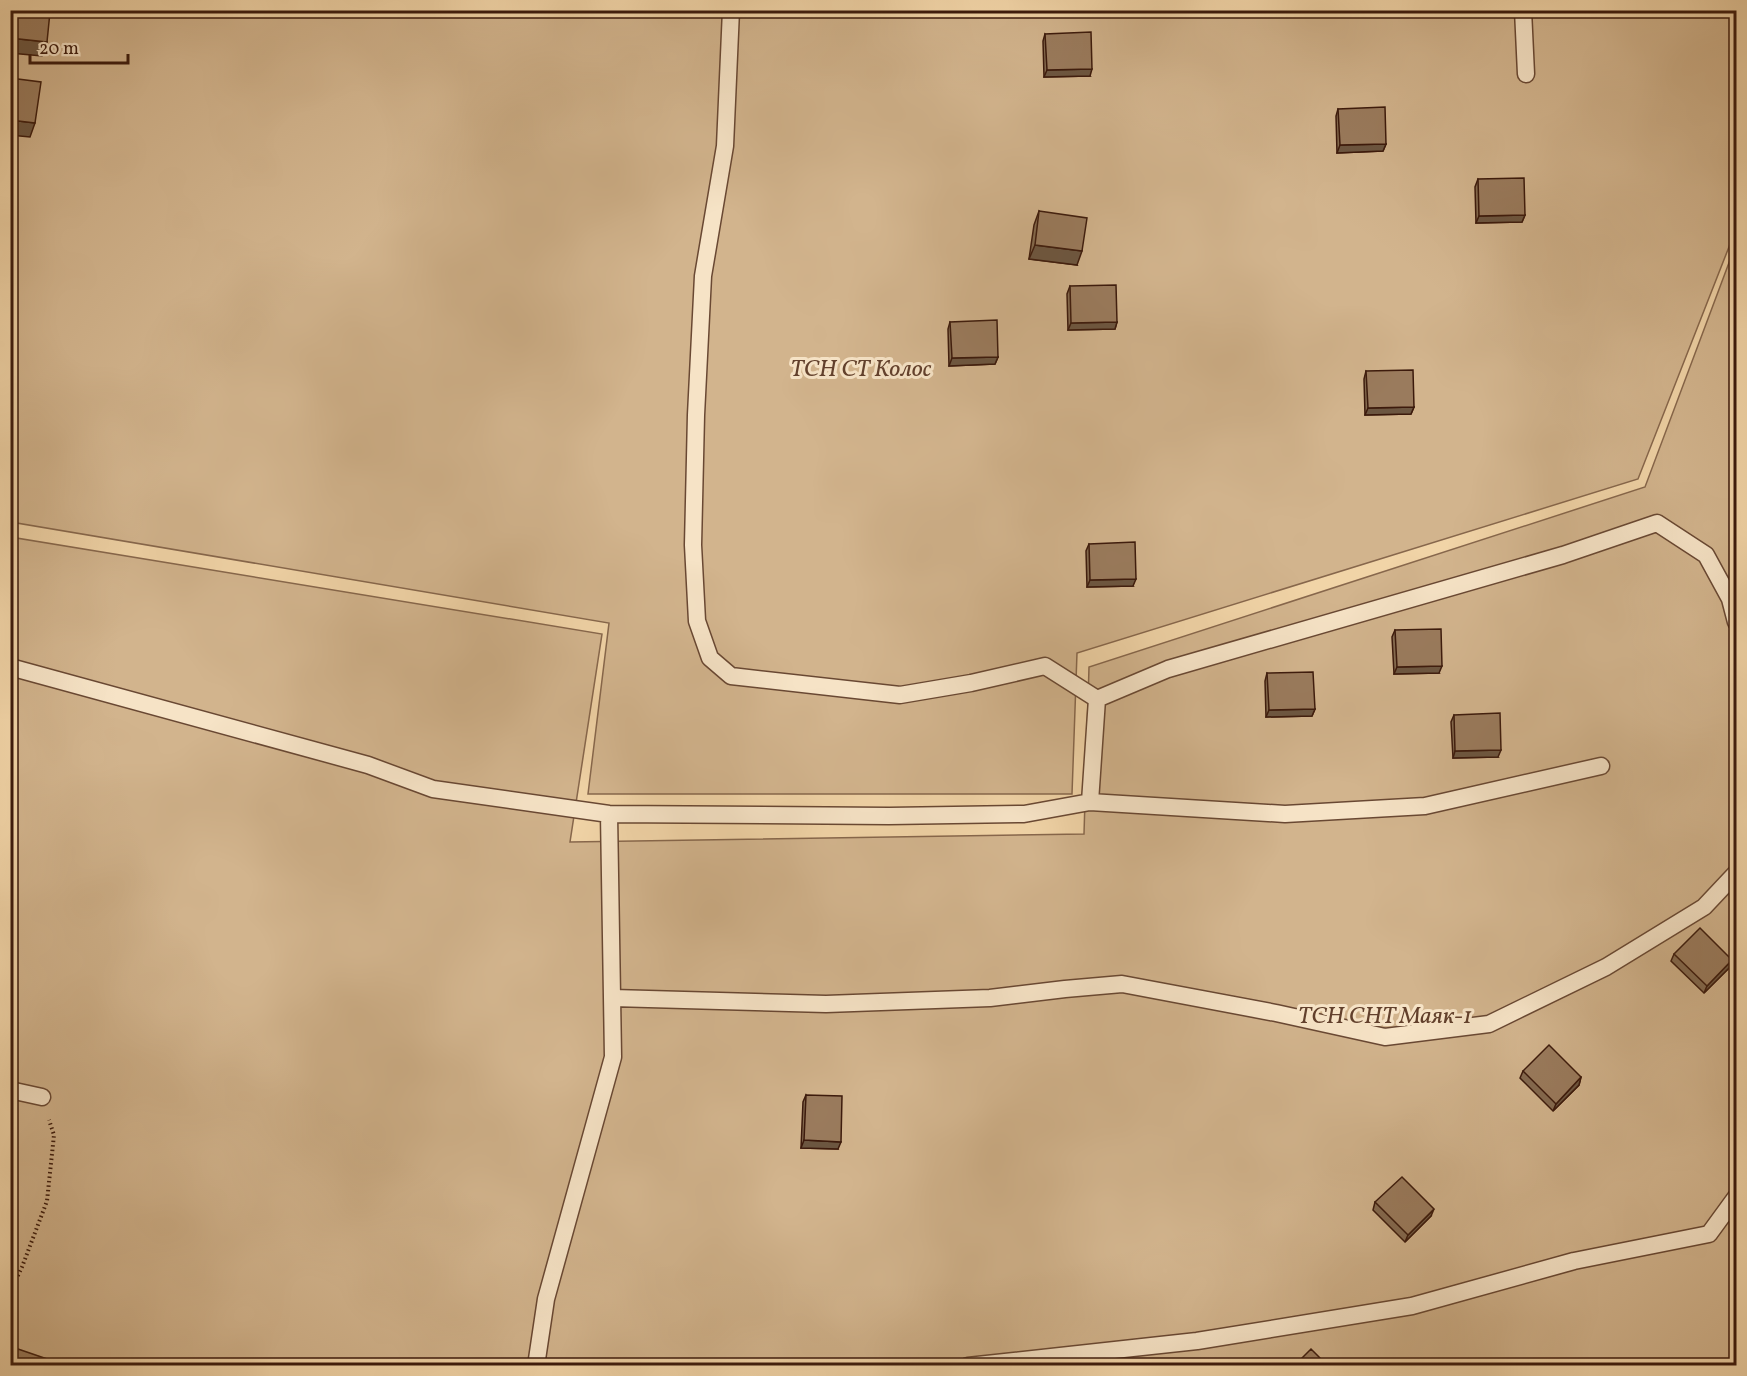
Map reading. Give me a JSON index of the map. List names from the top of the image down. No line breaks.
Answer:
{"parks":["ТСН СТ Колос","ТСН СНТ Маяк-1"],"scale_bar":"20 m"}
